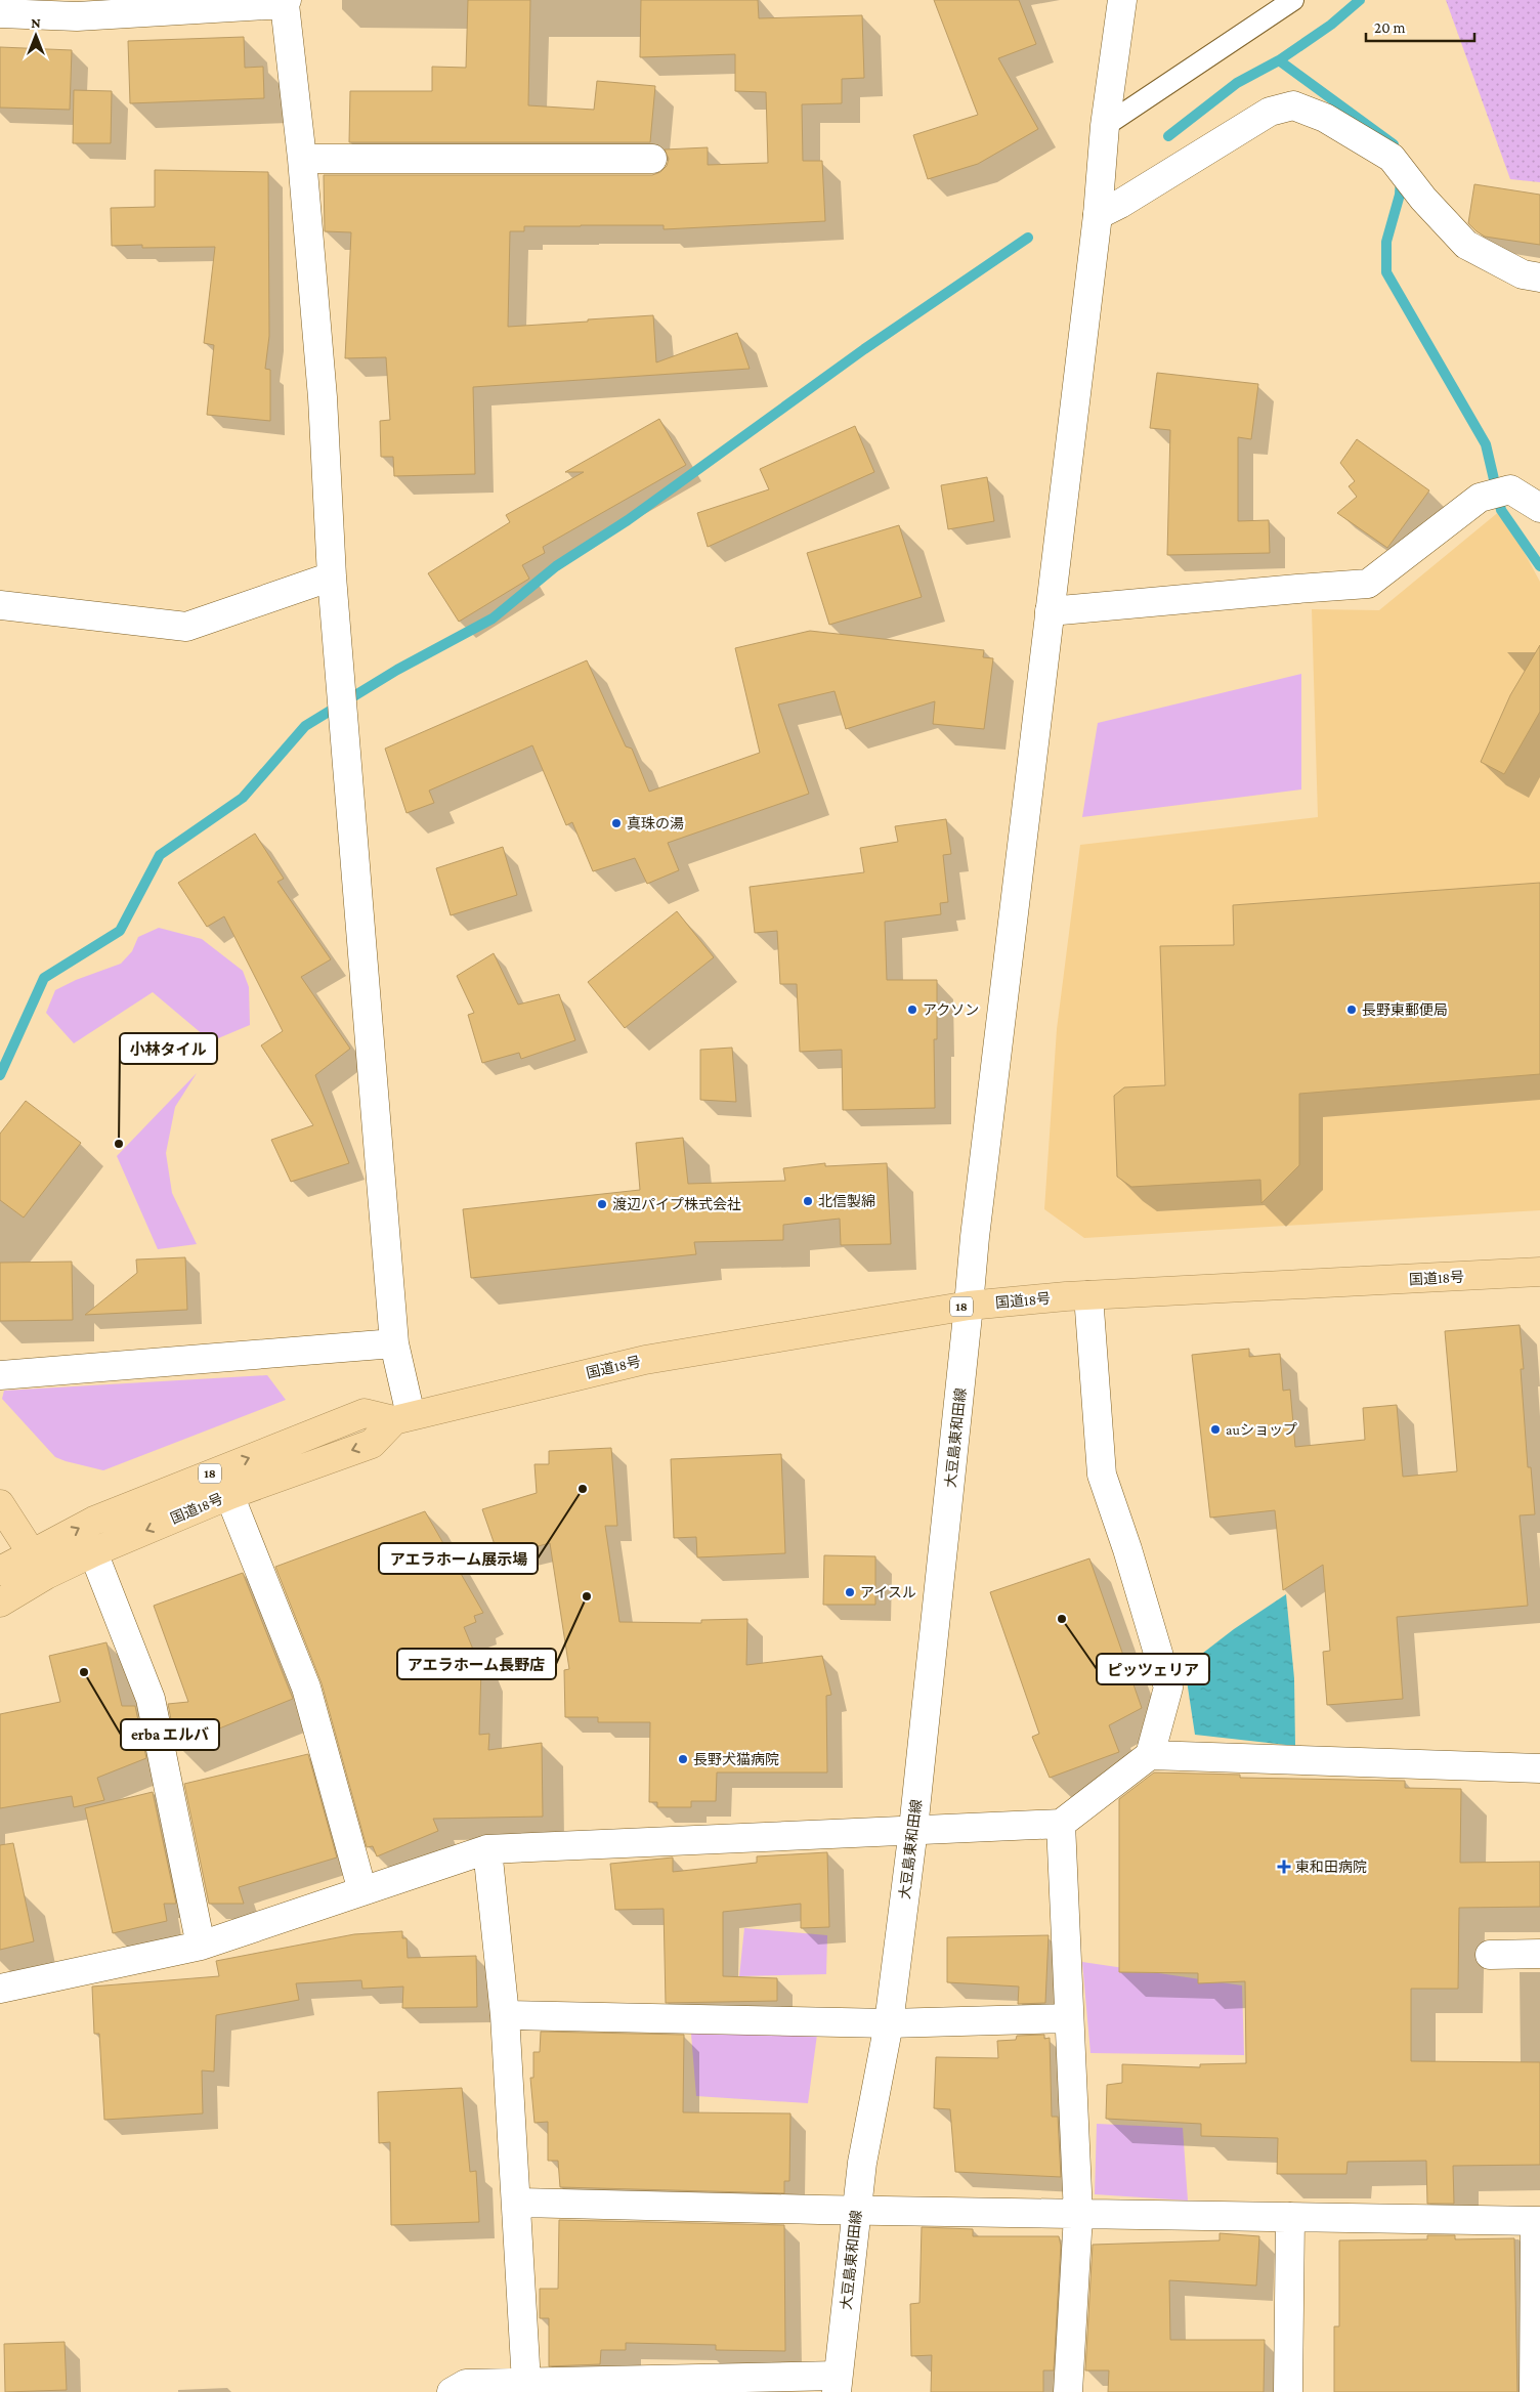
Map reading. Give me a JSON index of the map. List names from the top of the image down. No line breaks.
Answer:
{"streets":{"highway":["国道18号","18"],"street":["大豆島東和田線"]},"crossings":[["国道18号","大豆島東和田線"]],"places":{"other":["真珠の湯","アクソン","長野東郵便局","小林タイル","北信製綿","渡辺パイプ株式会社","auショップ","アエラホーム展示場","アイスル","アエラホーム長野店","ピッツェリア","erba エルバ","長野犬猫病院"],"health":["東和田病院"]},"scale_bar":"20 m","north":"top"}
